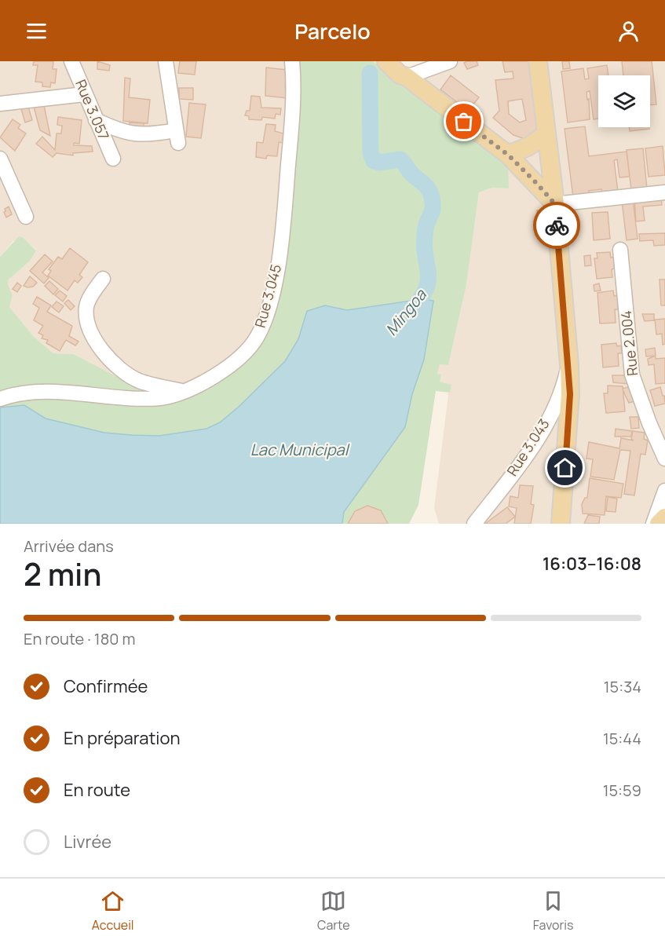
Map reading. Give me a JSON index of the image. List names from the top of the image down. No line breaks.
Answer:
{"streets":{"street":["Rue 3.057","Rue 3.045","Rue 2.004","Rue 3.043"]},"water":["Mingoa","Lac Municipal"],"page":{"header":"Parcelo","heading":["2 min","Arrivée dans","16:03–16:08"],"bar":"En route · 180 m","list":[["Confirmée","15:34"],["En préparation","15:44"],["En route","15:59"],"Livrée"],"tabs":["Accueil","Carte","Favoris"]}}
